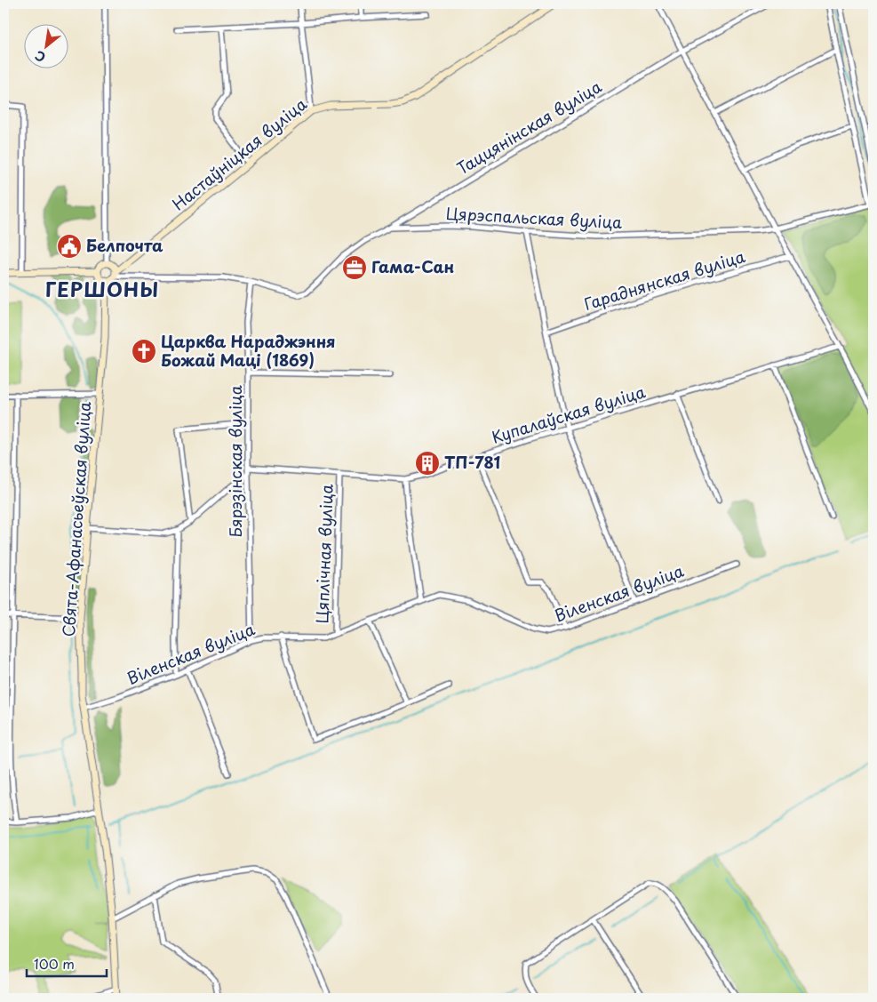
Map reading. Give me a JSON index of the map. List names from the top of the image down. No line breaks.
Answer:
{"streets":{"street":["Таццянінская вуліца","Настаўніцкая вуліца","Цярэспальская вуліца","Гараднянская вуліца","Купалаўская вуліца","Бярэзінская вуліца","Свята-Афанасьеўская вуліца","Цяплічная вуліца","Віленская вуліца"]},"crossings":[["Таццянінская вуліца","Цярэспальская вуліца"],["Настаўніцкая вуліца","Свята-Афанасьеўская вуліца"],["Цярэспальская вуліца","Бярэзінская вуліца"],["Купалаўская вуліца","Бярэзінская вуліца"],["Купалаўская вуліца","Цяплічная вуліца"],["Бярэзінская вуліца","Віленская вуліца"],["Свята-Афанасьеўская вуліца","Віленская вуліца"],["Цяплічная вуліца","Віленская вуліца"]],"districts":["ГЕРШОНЫ"],"places":{"public building":["Белпочта"],"office":["Гама-Сан"],"church":["Царква Нараджэння Божай Маці (1869)"],"building":["ТП-781"]},"scale_bar":"100 m","north":"bottom left"}
